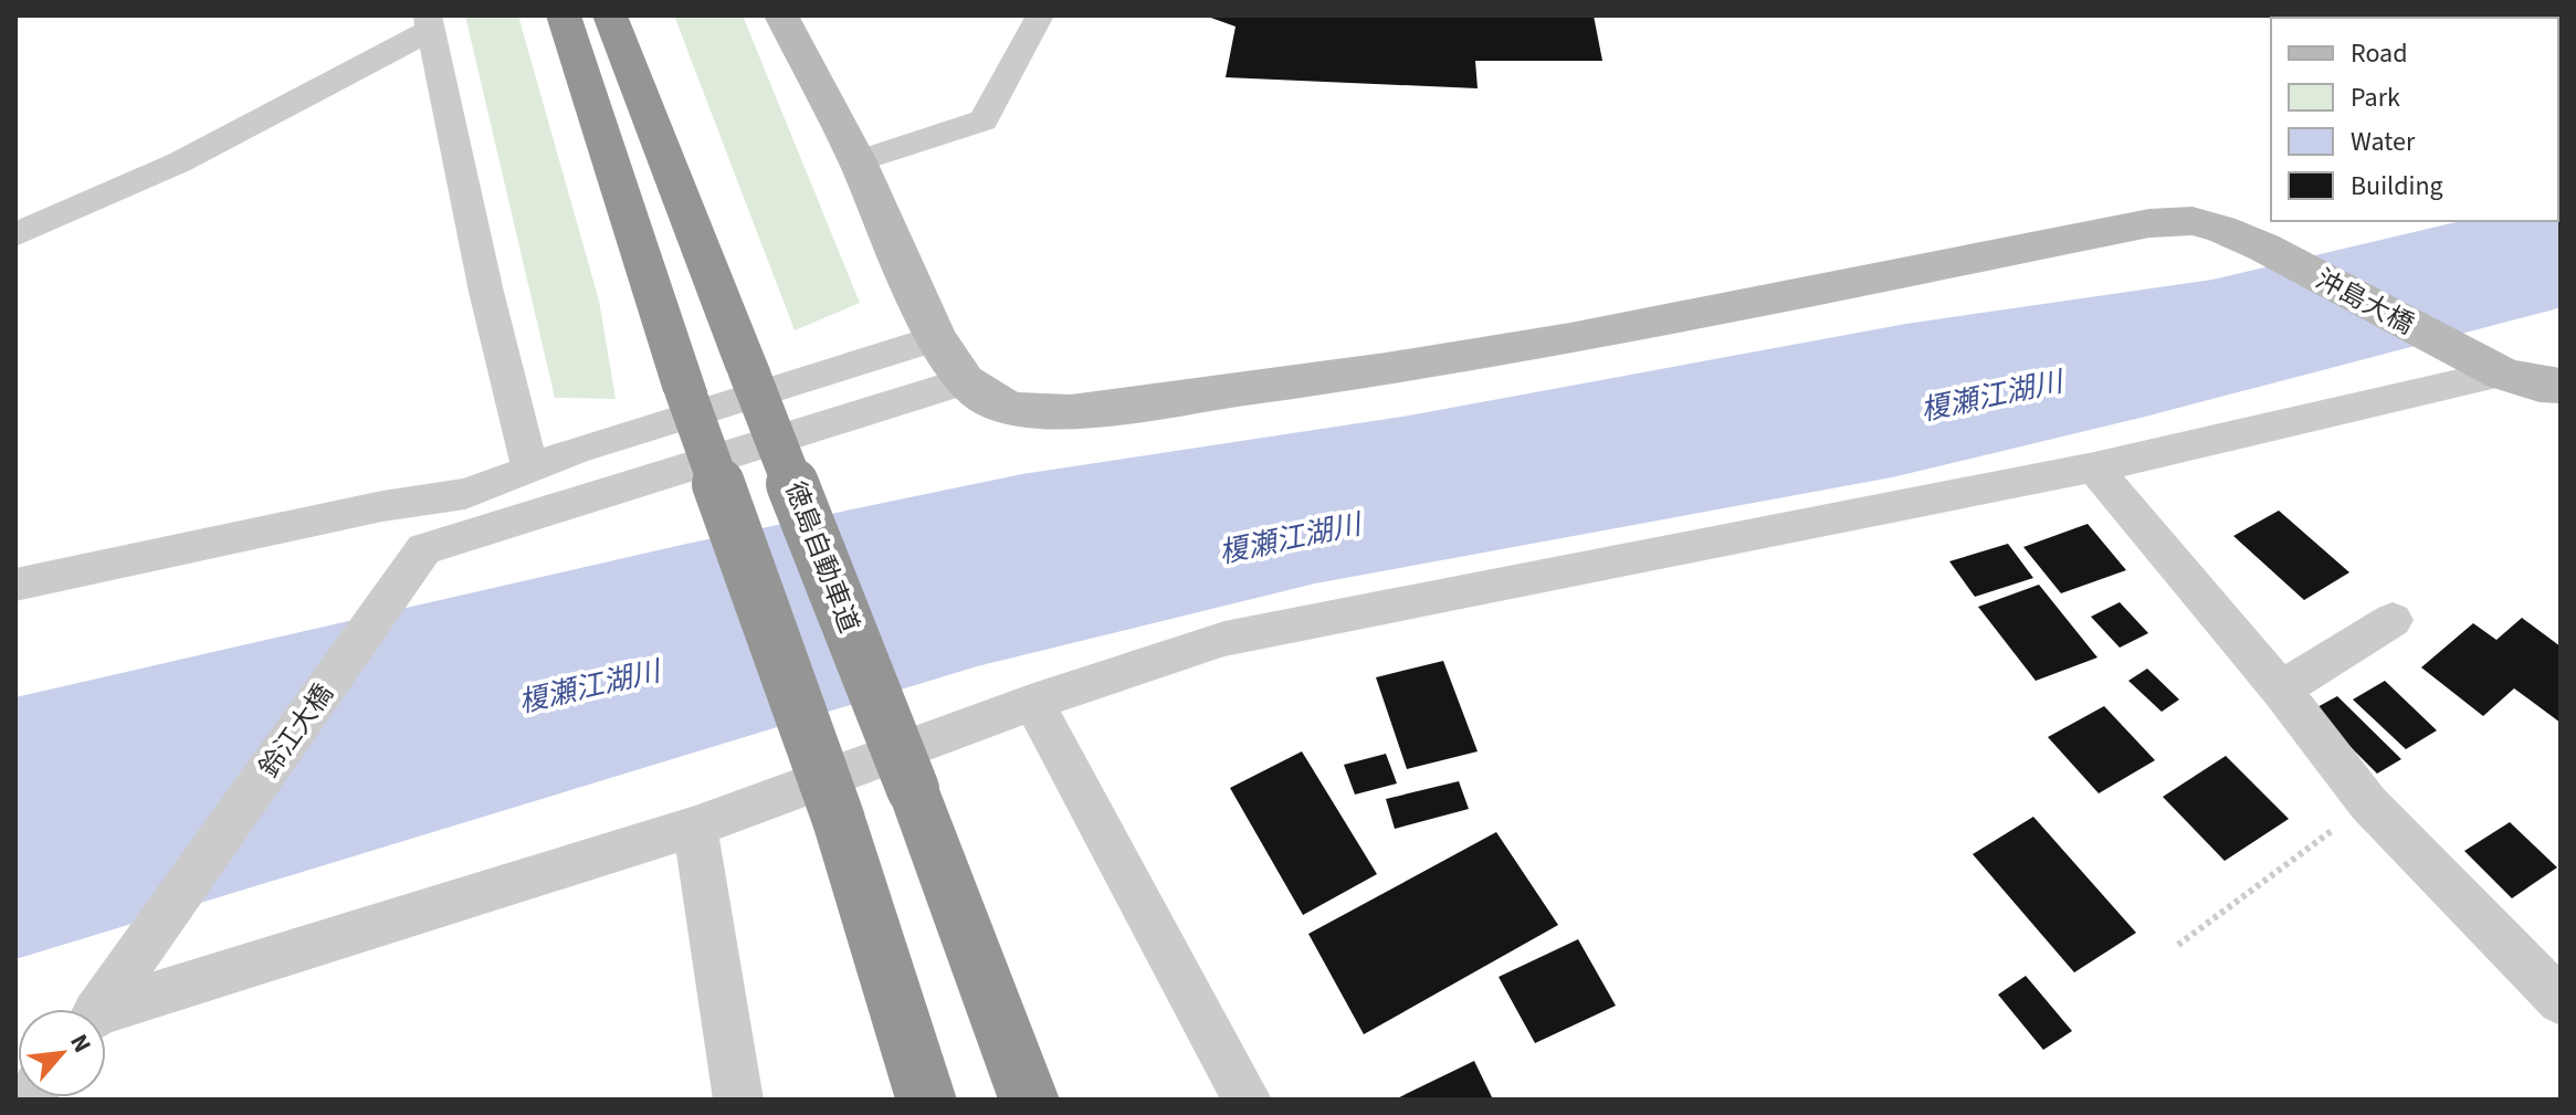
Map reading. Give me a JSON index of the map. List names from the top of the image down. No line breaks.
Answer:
{"streets":{"highway":["徳島自動車道"],"street":["沖島大橋","鈴江大橋"]},"crossings":[["沖島大橋","鈴江大橋"]],"water":["榎瀬江湖川"],"legend":["Road","Park","Water","Building"],"north":"top right"}
